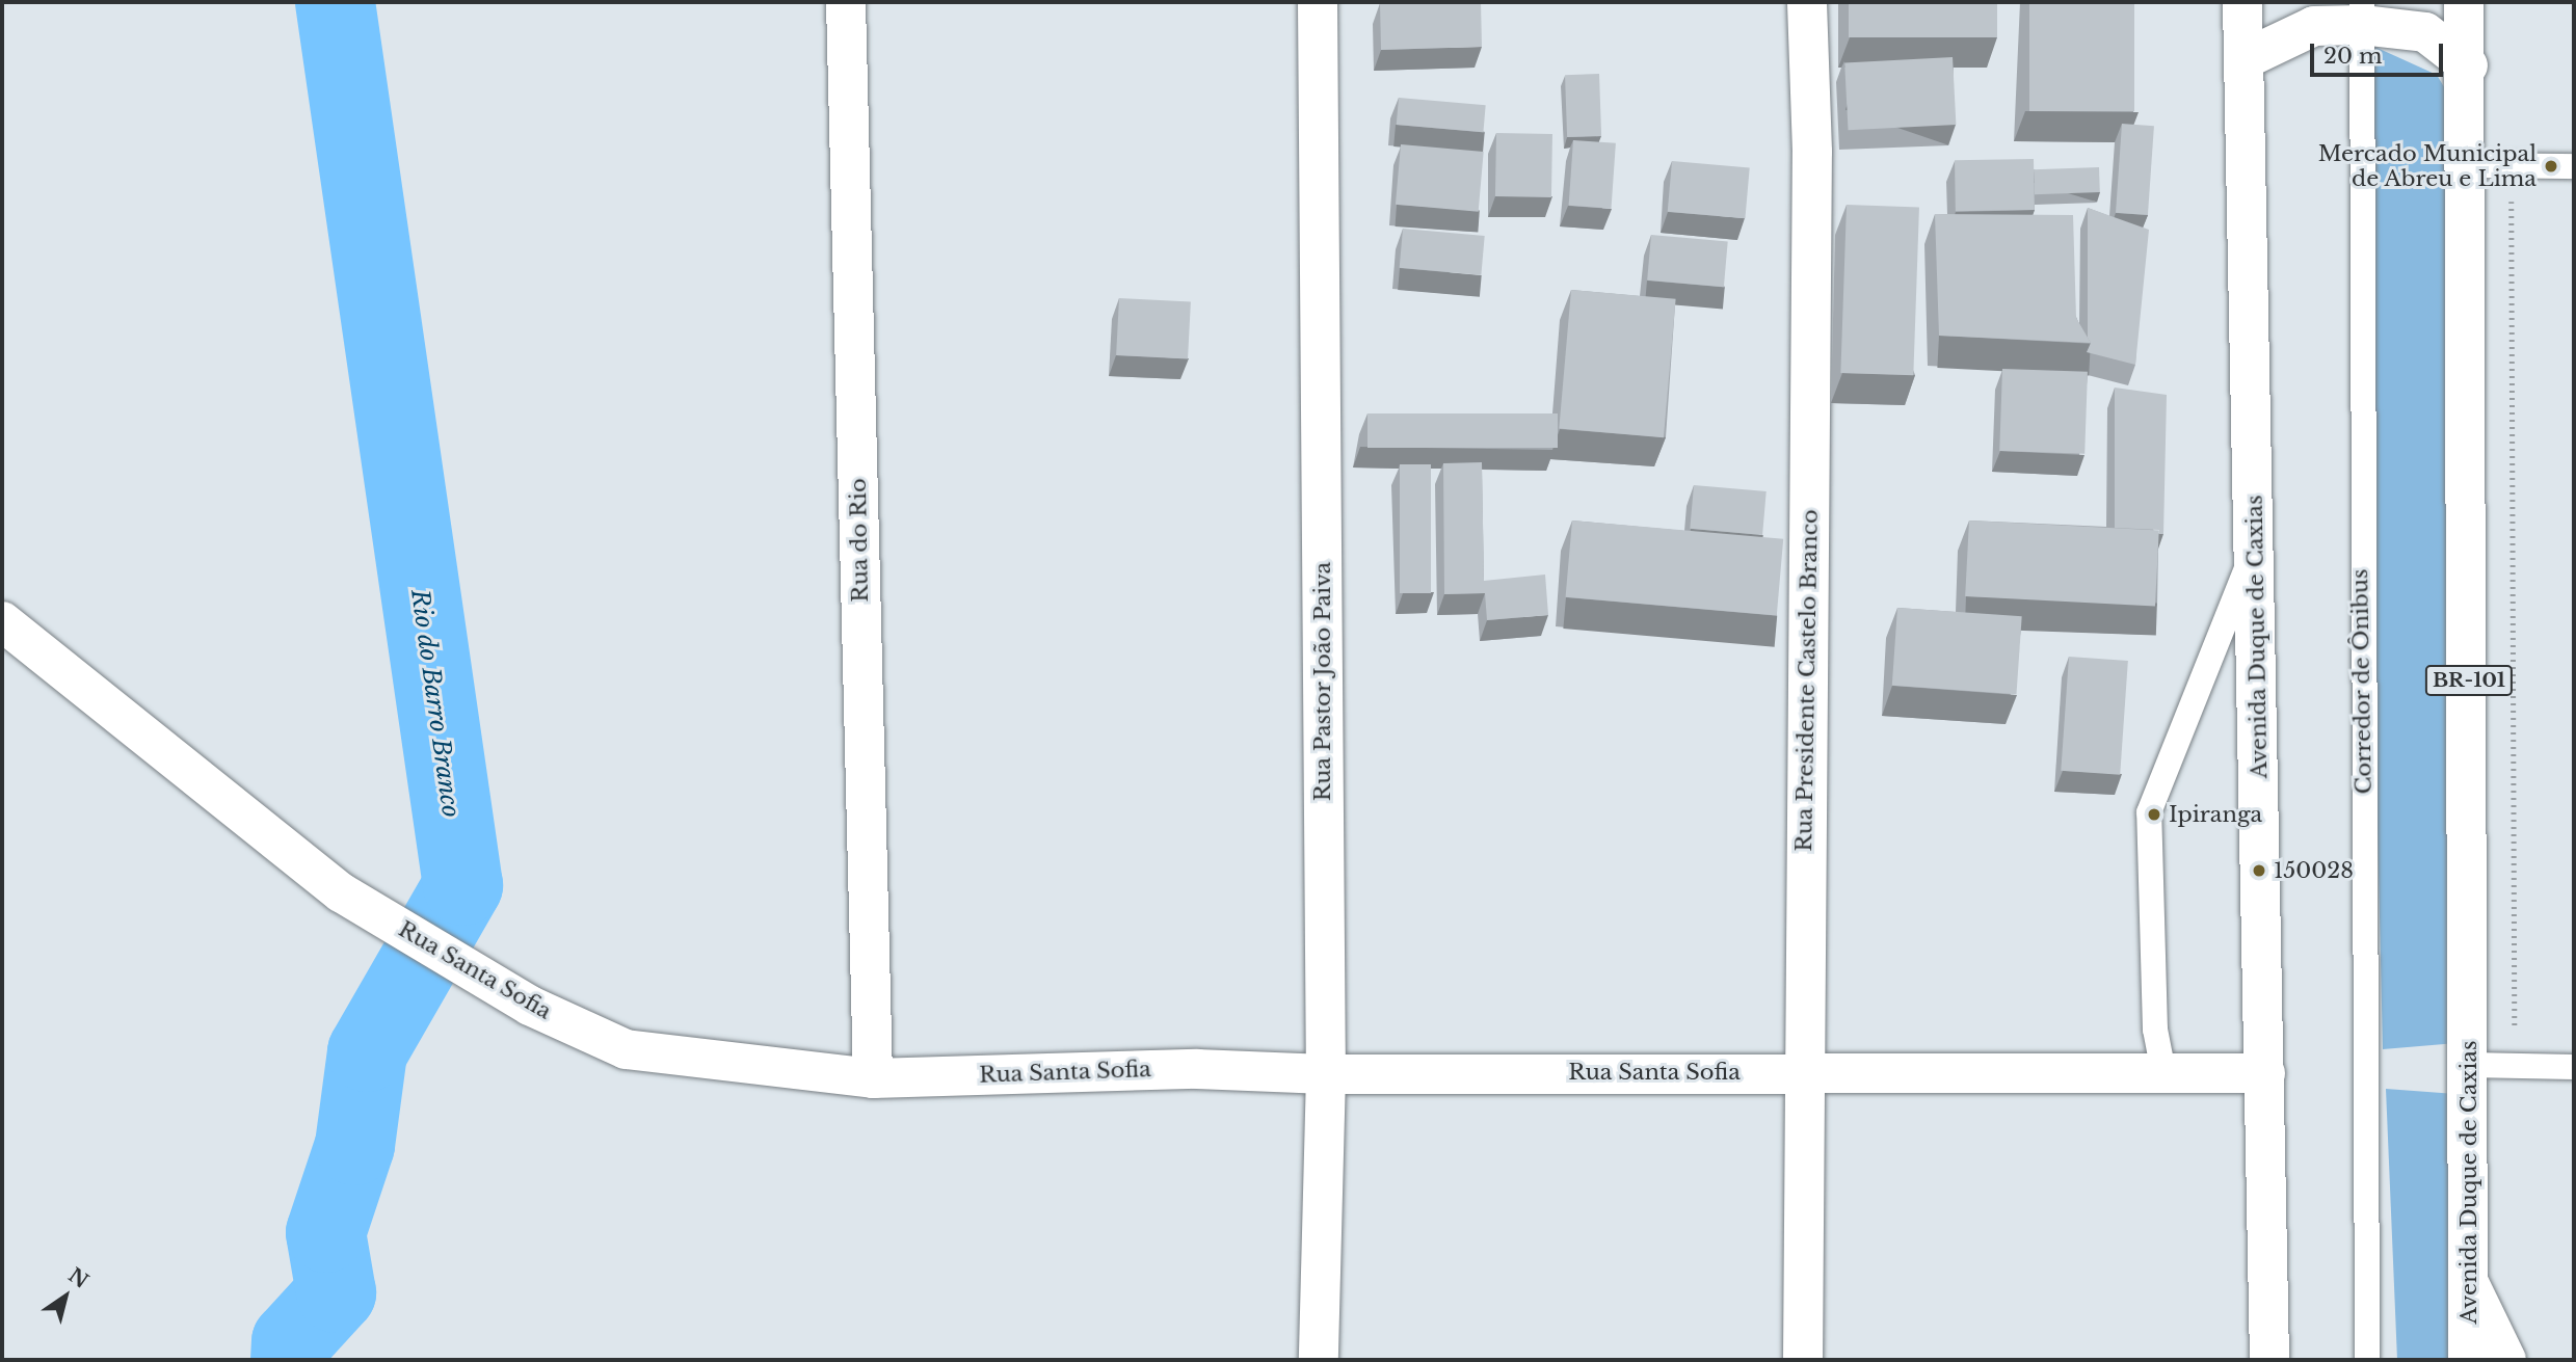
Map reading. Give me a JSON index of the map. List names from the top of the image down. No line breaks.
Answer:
{"streets":{"main road":["Rua do Rio","Avenida Duque de Caxias","Rua Presidente Castelo Branco","BR-101","Rua Pastor João Paiva","Rua Santa Sofia"],"lane":["Corredor de Ônibus"]},"crossings":[["Rua do Rio","Rua Santa Sofia"],["Avenida Duque de Caxias","BR-101"],["Avenida Duque de Caxias","Rua Santa Sofia"],["Rua Presidente Castelo Branco","Rua Santa Sofia"],["Rua Pastor João Paiva","Rua Santa Sofia"]],"water":["Rio do Barro Branco"],"places":["Mercado Municipal de Abreu e Lima","Ipiranga","150028"],"scale_bar":"20 m","north":"top right"}
